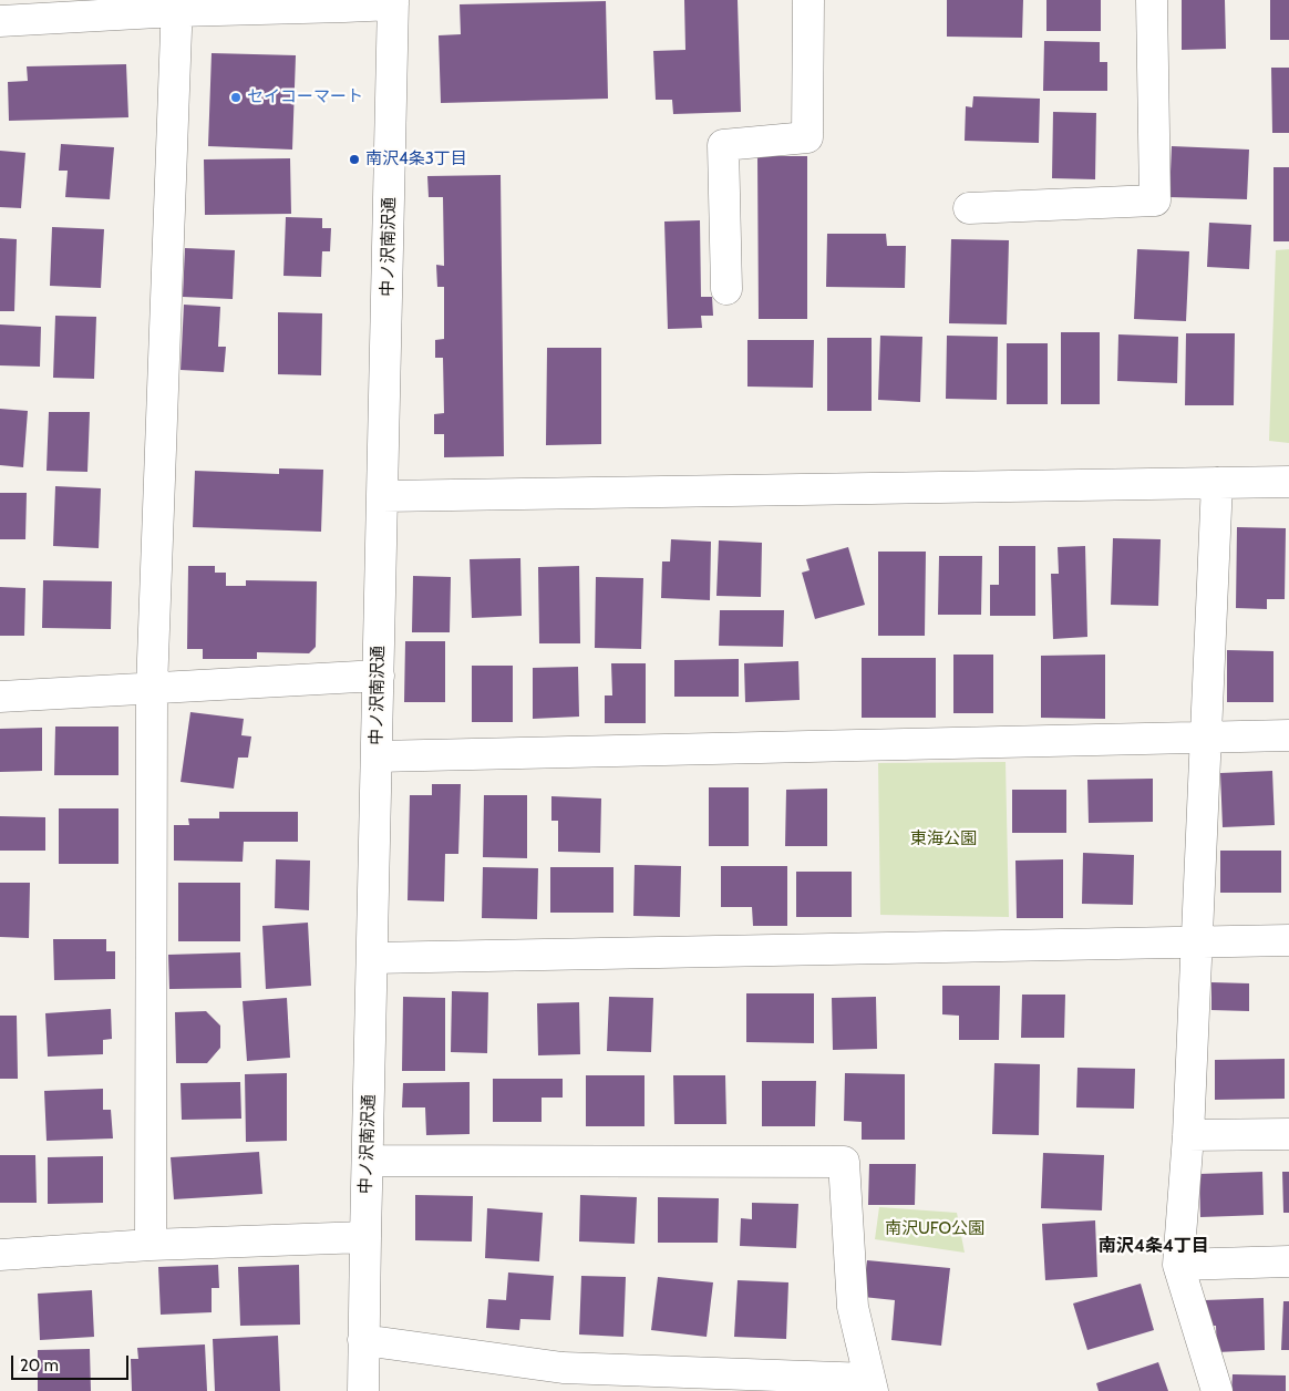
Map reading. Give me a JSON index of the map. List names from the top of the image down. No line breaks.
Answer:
{"streets":{"street":["中ノ沢南沢通"]},"districts":["南沢4条4丁目"],"parks":["東海公園","南沢UFO公園"],"places":["セイコーマート","南沢4条3丁目"],"scale_bar":"20 m"}
